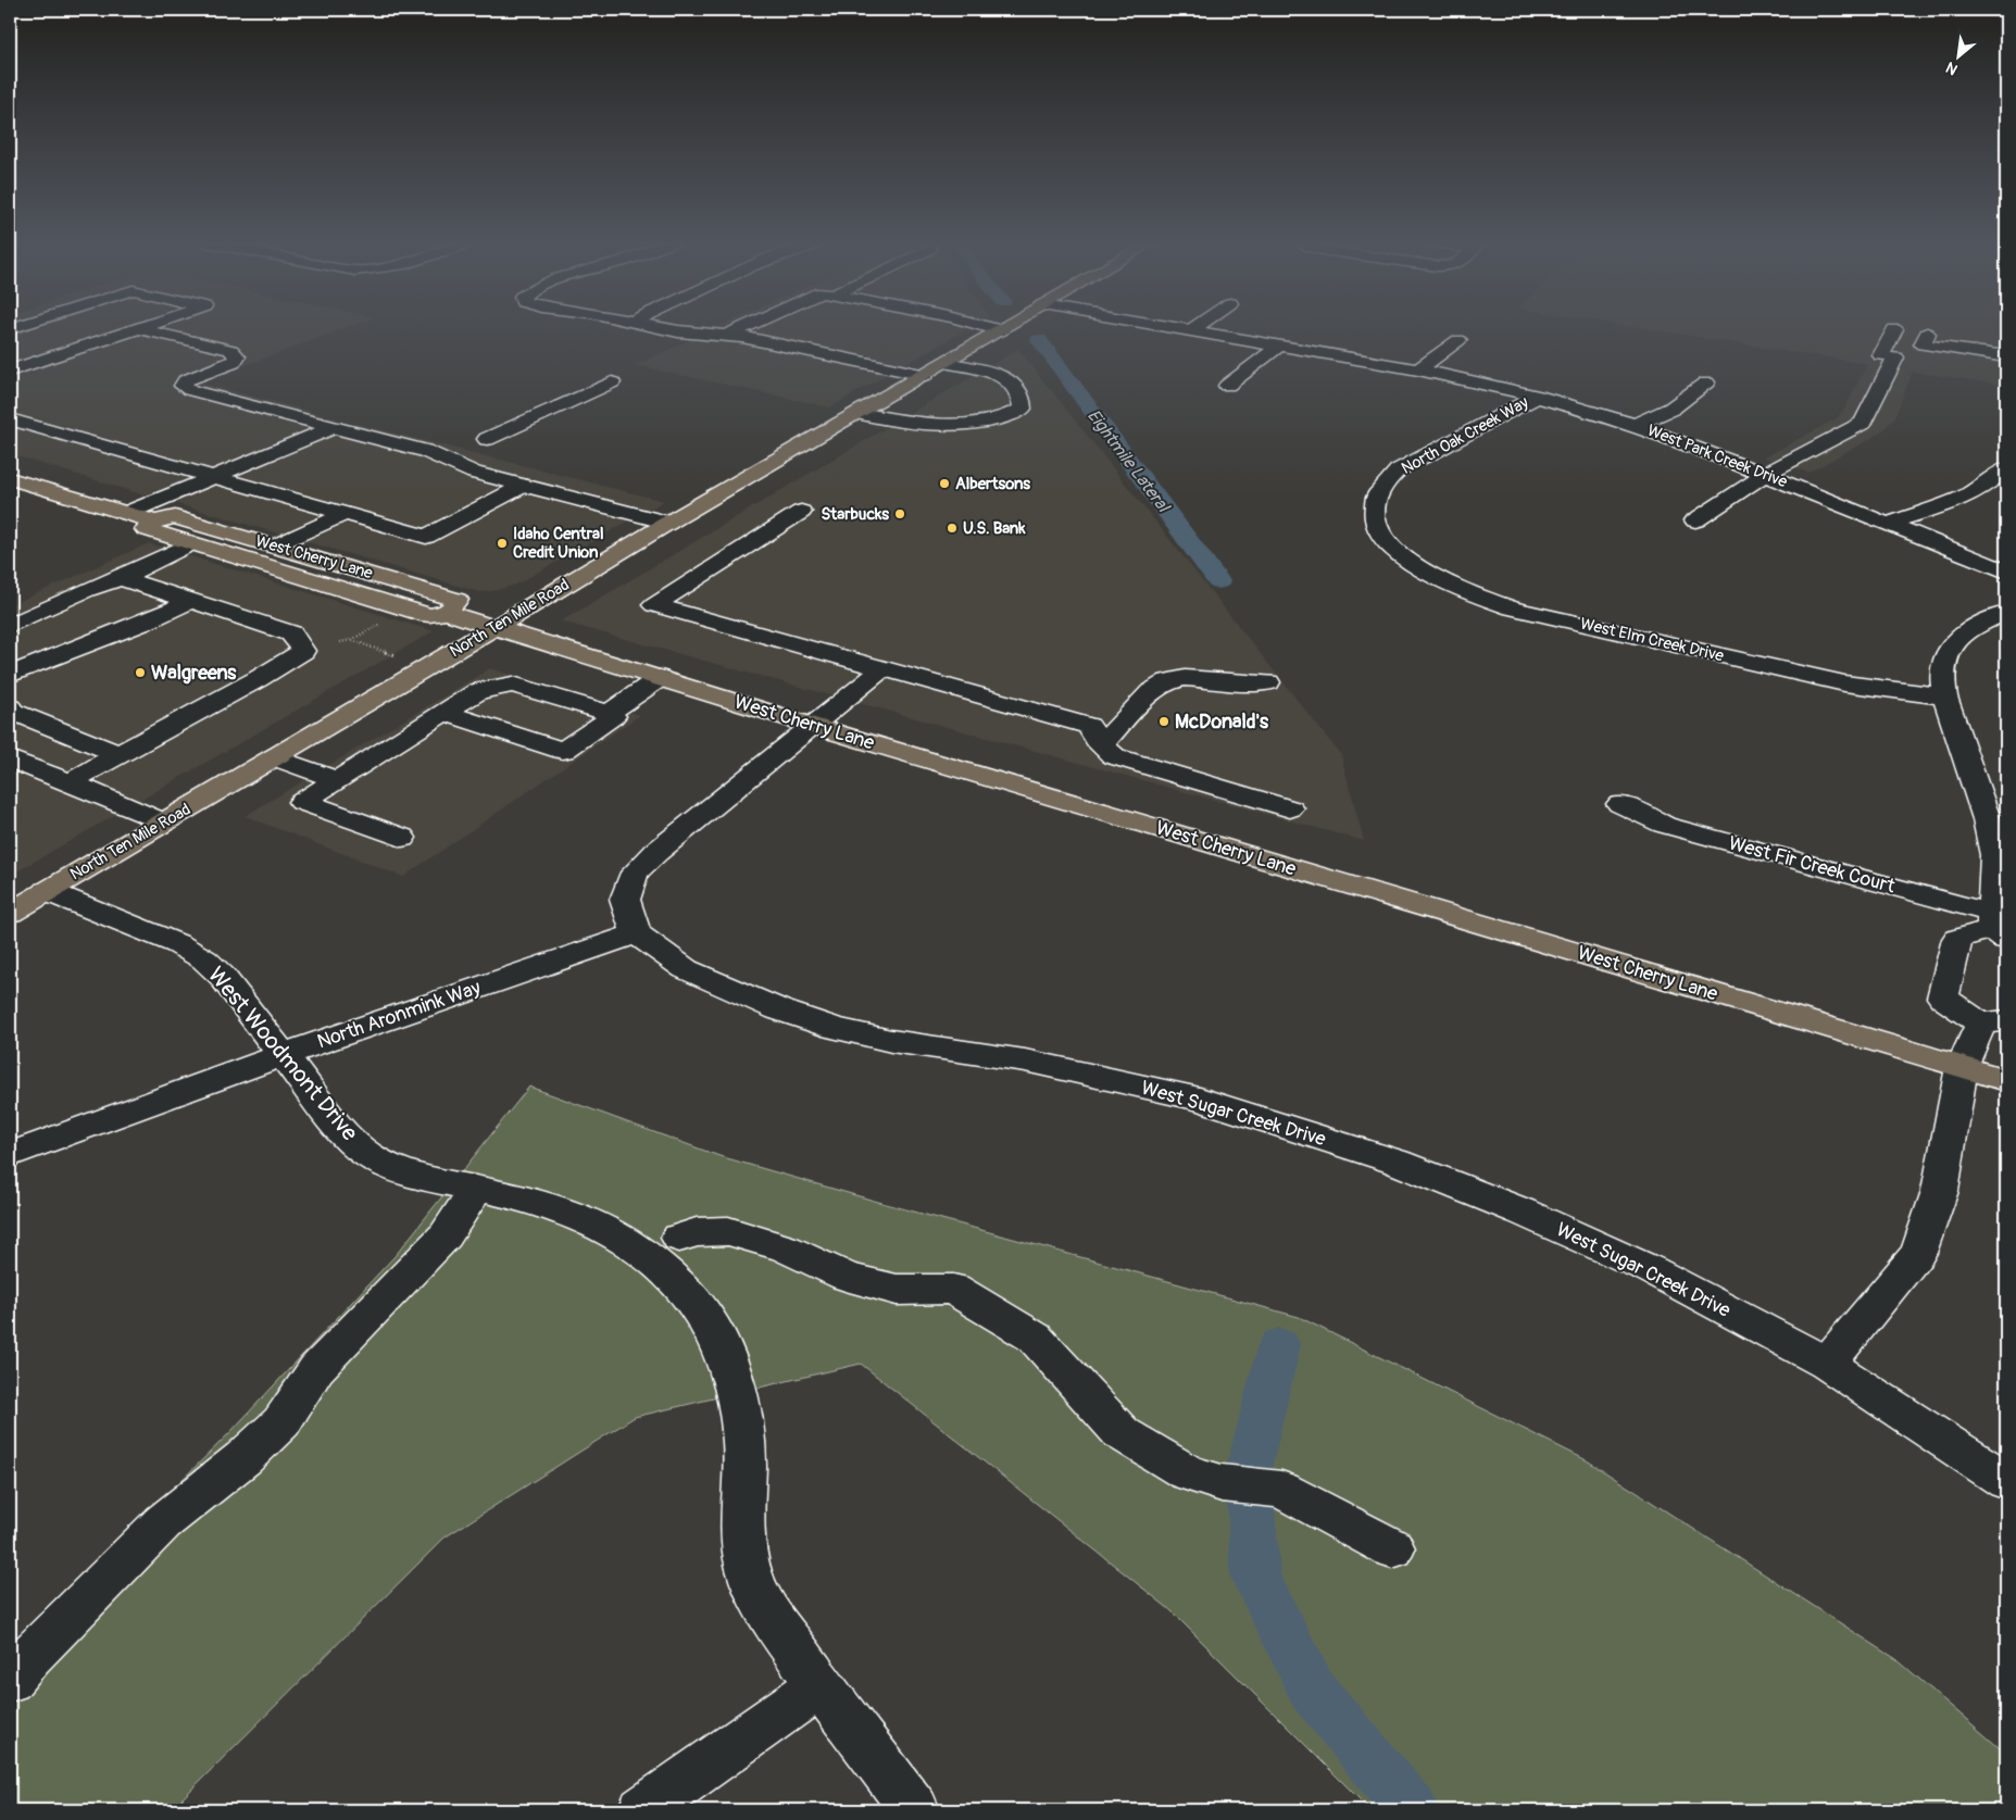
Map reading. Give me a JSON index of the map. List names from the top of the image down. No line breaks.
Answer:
{"streets":{"main road":["West Cherry Lane","North Ten Mile Road"],"street":["North Oak Creek Way","West Park Creek Drive","West Elm Creek Drive","West Fir Creek Court","North Aronmink Way","West Woodmont Drive","West Sugar Creek Drive"]},"crossings":[["North Oak Creek Way","West Park Creek Drive"],["North Oak Creek Way","West Elm Creek Drive"],["West Cherry Lane","North Ten Mile Road"],["North Ten Mile Road","West Woodmont Drive"],["North Aronmink Way","West Woodmont Drive"],["North Aronmink Way","West Sugar Creek Drive"]],"water":["Eightmile Lateral"],"places":["Albertsons","Starbucks","U.S. Bank","Idaho Central Credit Union","Walgreens","McDonald's"],"north":"bottom left"}
